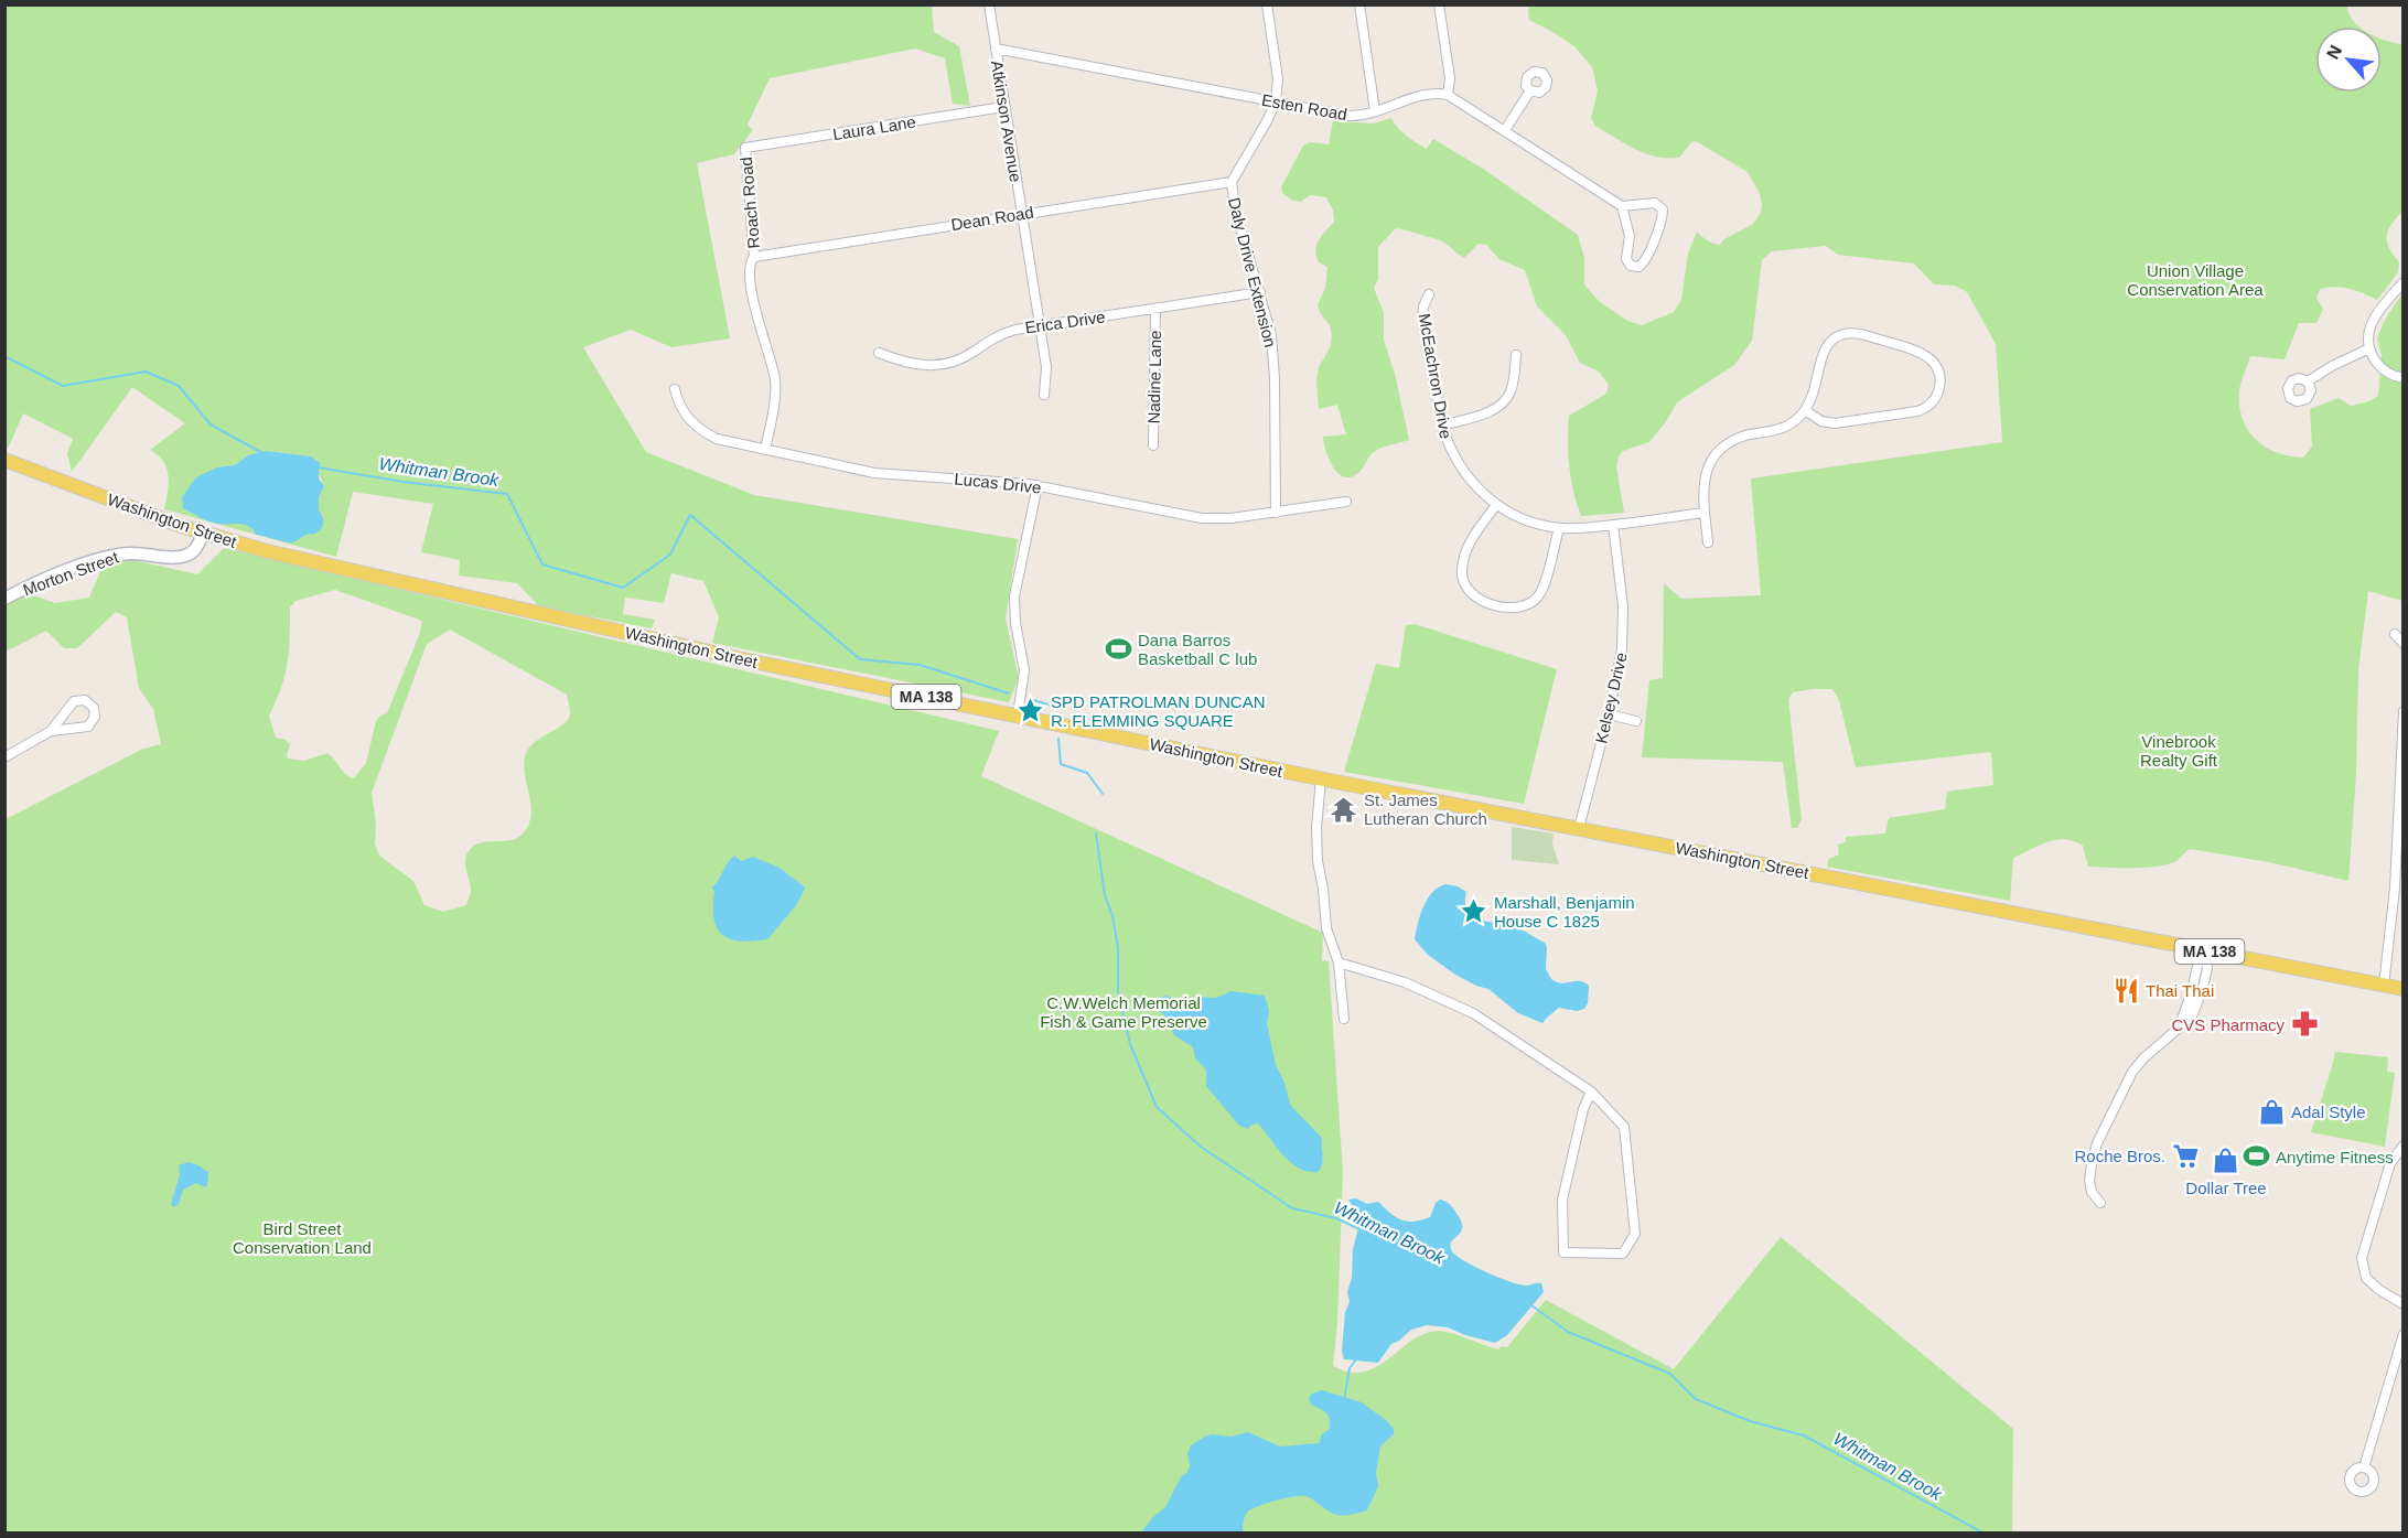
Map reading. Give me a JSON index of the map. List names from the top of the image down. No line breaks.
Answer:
{"streets":{"main road":["Washington Street","MA 138"],"street":["Esten Road","Atkinson Avenue","Laura Lane","Roach Road","Dean Road","Daly Drive Extension","Erica Drive","McEachron Drive","Nadine Lane","Lucas Drive","Morton Street","Kelsey Drive"]},"crossings":[["Esten Road","Atkinson Avenue"],["Esten Road","Daly Drive Extension"],["Atkinson Avenue","Laura Lane"],["Atkinson Avenue","Dean Road"],["Atkinson Avenue","Erica Drive"],["Laura Lane","Roach Road"],["Roach Road","Dean Road"],["Roach Road","Lucas Drive"],["Dean Road","Daly Drive Extension"],["Daly Drive Extension","Erica Drive"],["Daly Drive Extension","Lucas Drive"],["Erica Drive","Nadine Lane"],["McEachron Drive","Kelsey Drive"],["Washington Street","Morton Street"],["Washington Street","Kelsey Drive"]],"water":["Whitman Brook"],"parks":["Union Village Conservation Area","Vinebrook Realty Gift","C.W.Welch Memorial Fish & Game Preserve","Bird Street Conservation Land"],"places":{"sports":["Dana Barros Basketball C lub","Anytime Fitness"],"place":["SPD PATROLMAN DUNCAN R. FLEMMING SQUARE","Marshall, Benjamin House C 1825"],"temple":["St. James Lutheran Church"],"restaurant":["Thai Thai"],"pharmacy":["CVS Pharmacy"],"shop":["Adal Style","Dollar Tree"],"supermarket":["Roche Bros."]},"north":"top left"}
